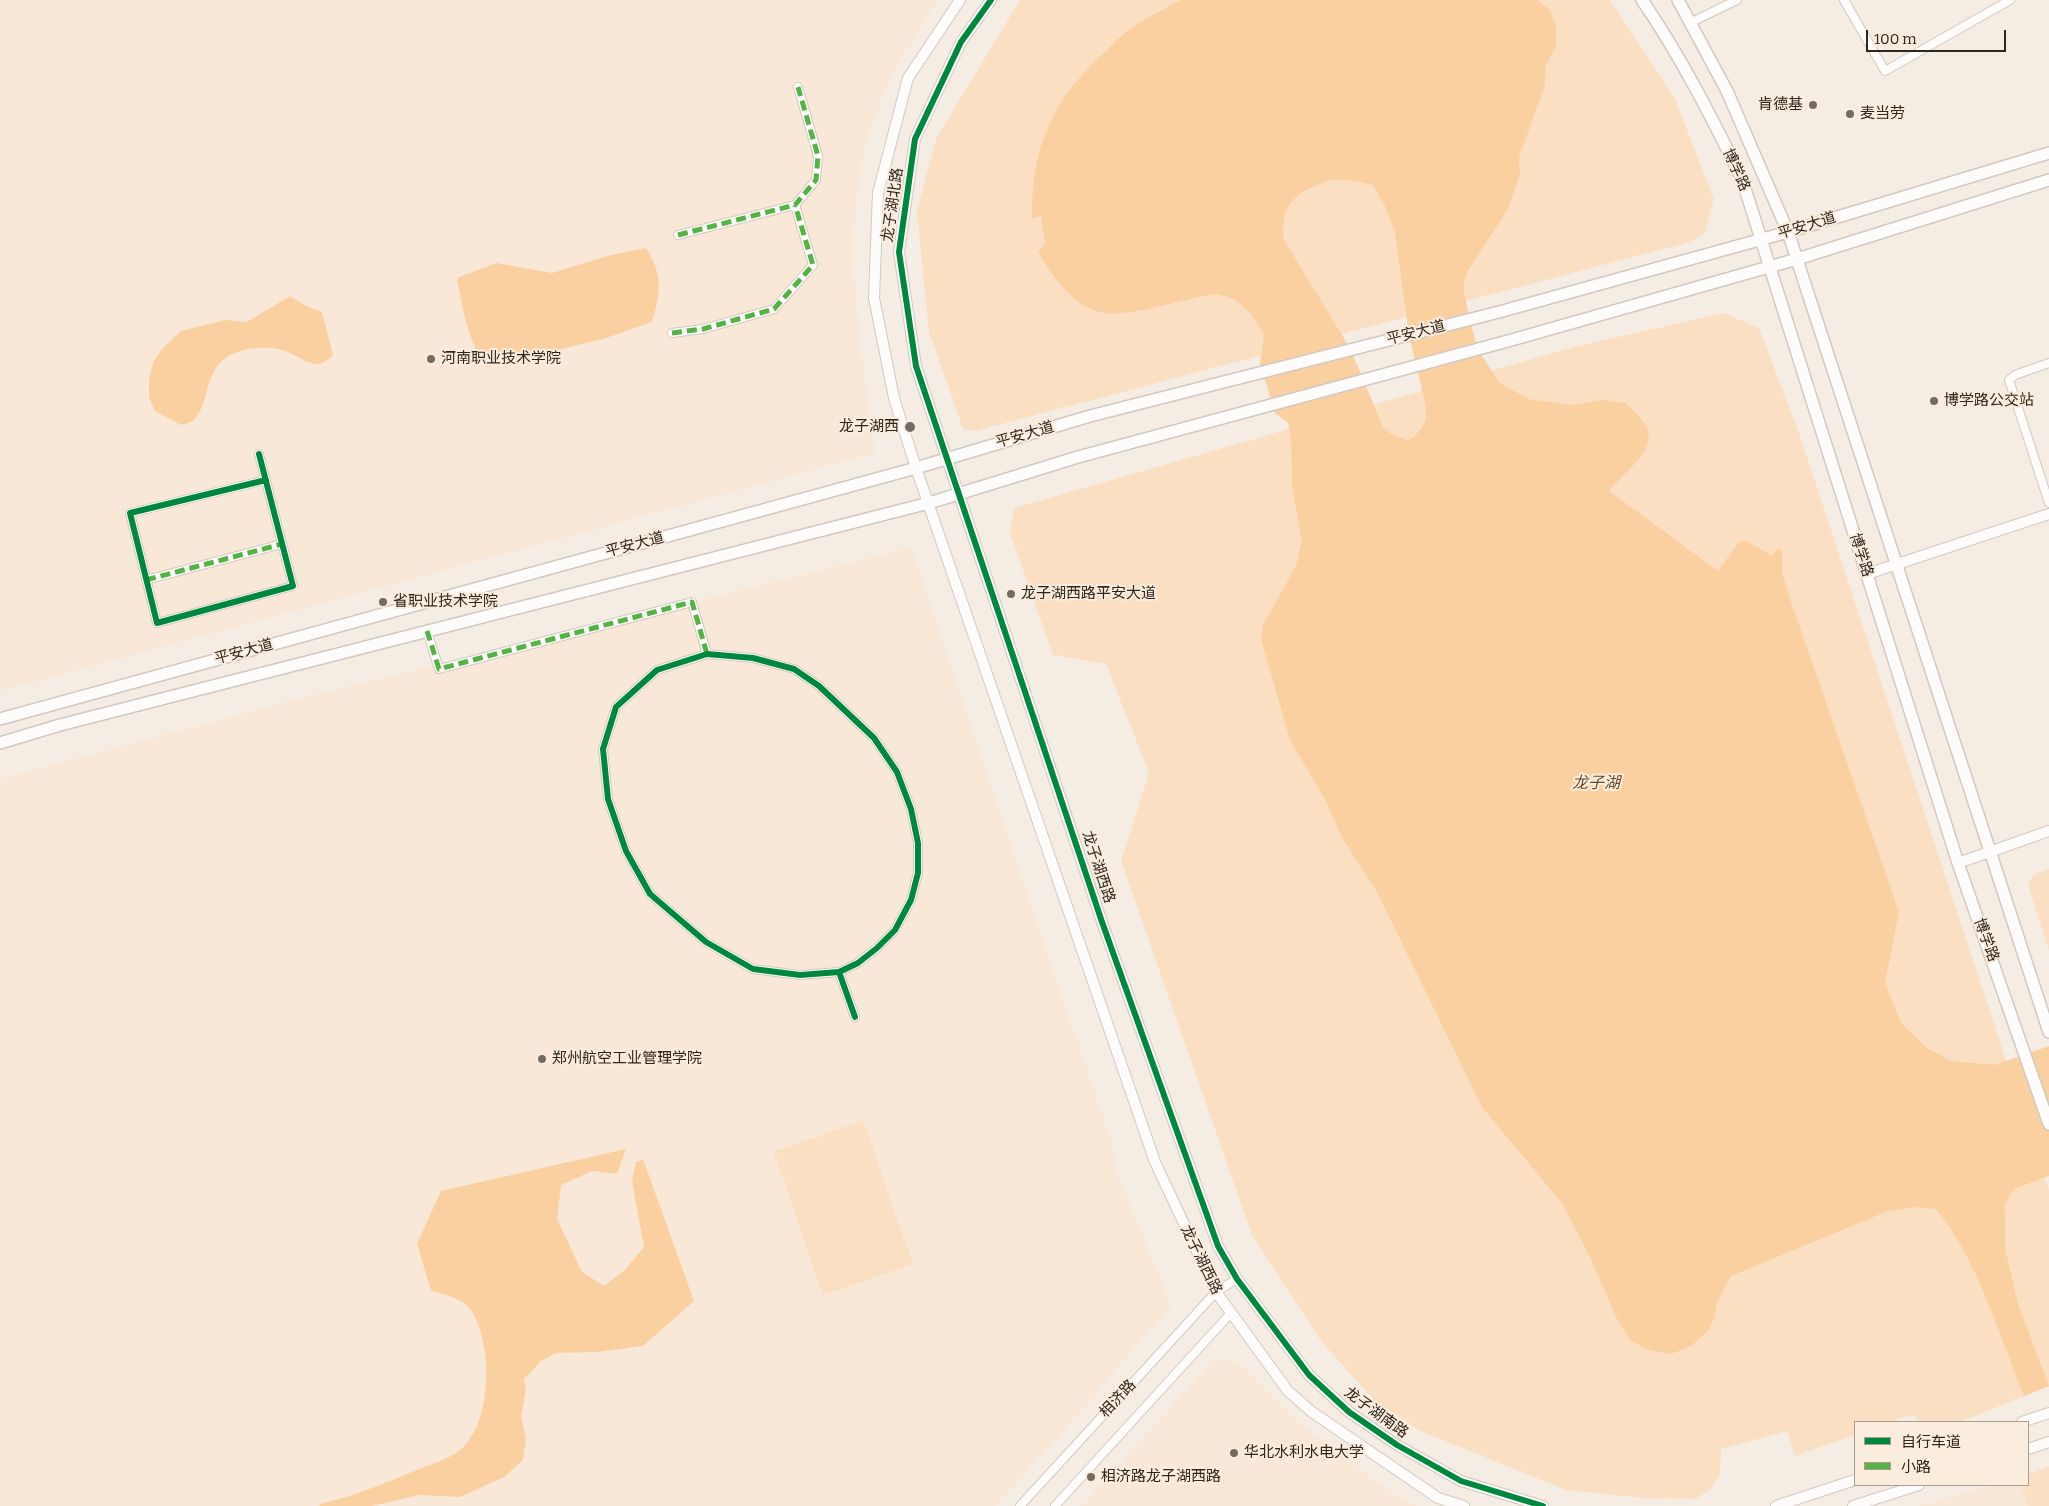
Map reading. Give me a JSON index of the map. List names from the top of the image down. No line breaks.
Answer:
{"streets":{"main road":["博学路","平安大道"],"street":["龙子湖北路","龙子湖西路","相济路","龙子湖南路"]},"crossings":[["博学路","平安大道"],["龙子湖北路","平安大道"],["龙子湖北路","龙子湖西路"],["平安大道","龙子湖西路"],["龙子湖西路","相济路"],["龙子湖西路","龙子湖南路"],["相济路","龙子湖南路"]],"water":["龙子湖"],"places":["肯德基","麦当劳","河南职业技术学院","博学路公交站","龙子湖西","龙子湖西路平安大道","省职业技术学院","郑州航空工业管理学院","华北水利水电大学","相济路龙子湖西路"],"legend":["自行车道","小路"],"scale_bar":"100 m"}
